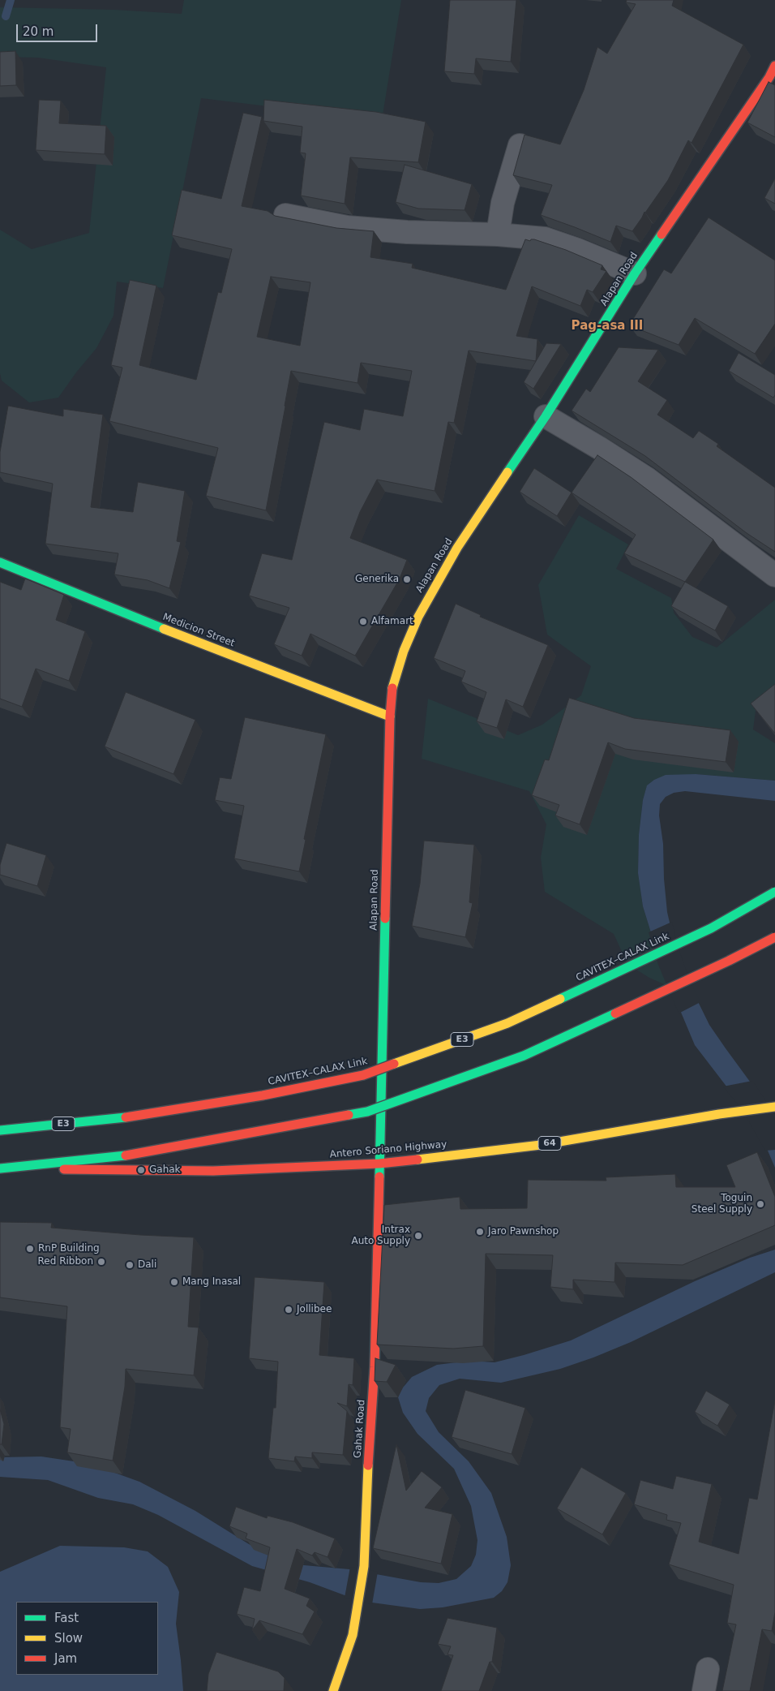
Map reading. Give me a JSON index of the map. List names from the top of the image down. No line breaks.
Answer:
{"streets":{"main road":["Alapan Road","Medicion Street","CAVITEX–CALAX Link","E3","64","Antero Soriano Highway","Gahak Road"]},"crossings":[["Alapan Road","Medicion Street"],["Alapan Road","Antero Soriano Highway"],["Alapan Road","Gahak Road"],["Antero Soriano Highway","Gahak Road"]],"districts":["Pag-asa III"],"places":["Generika","Alfamart","Gahak","Toguin Steel Supply","Jaro Pawnshop","Intrax Auto Supply","RnP Building","Red Ribbon","Dali","Mang Inasal","Jollibee"],"legend":["Fast","Slow","Jam"],"scale_bar":"20 m"}
